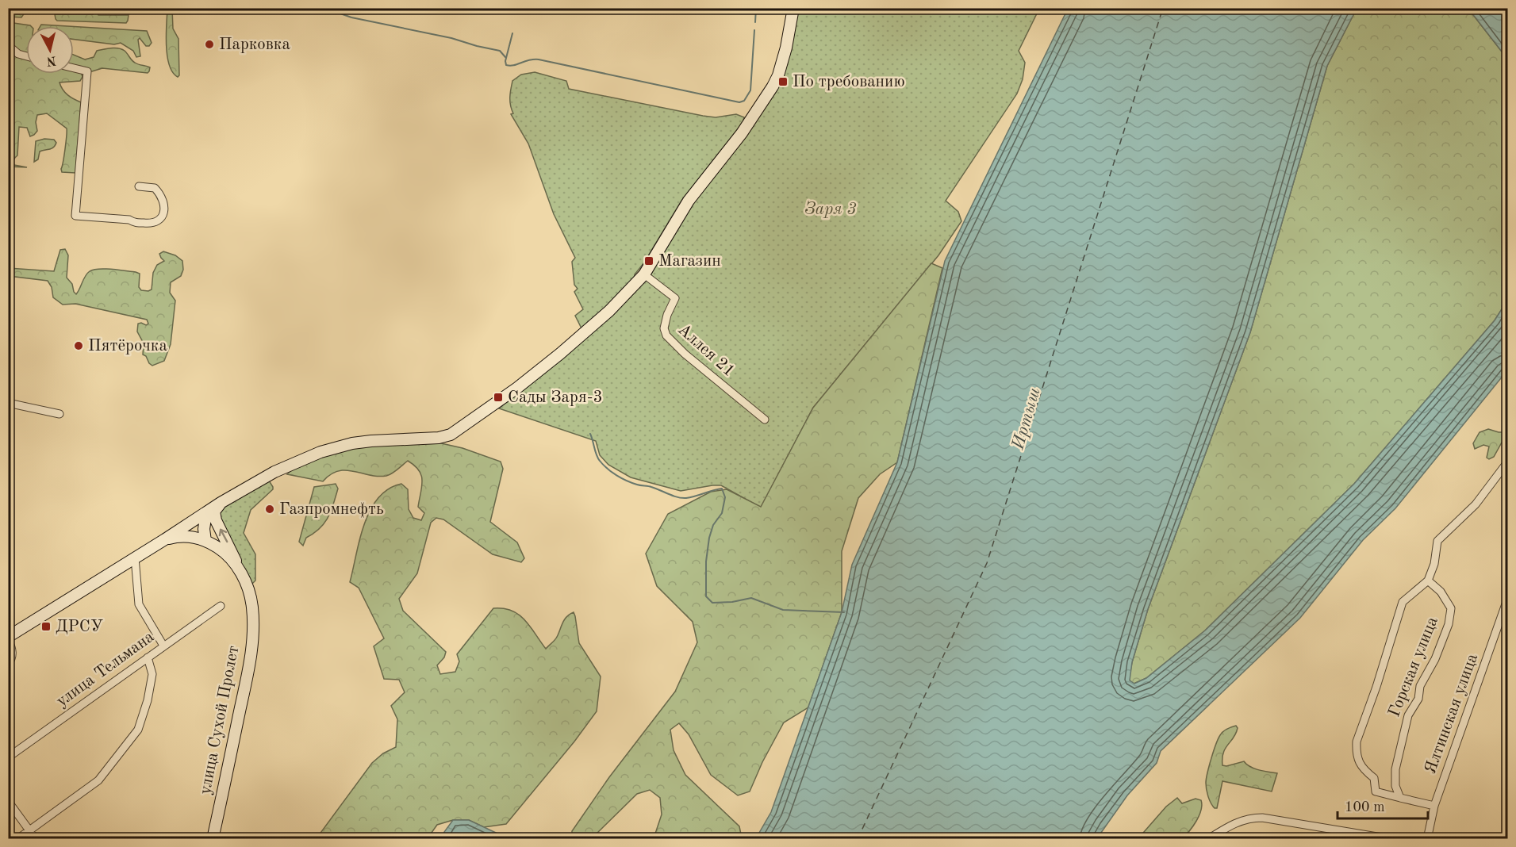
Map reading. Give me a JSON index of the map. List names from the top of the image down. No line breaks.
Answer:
{"streets":{"street":["Аллея 21","Горская улица","улица Тельмана","Ялтинская улица","улица Сухой Пролет"]},"water":["Иртыш"],"parks":["Заря 3"],"places":{"other":["Парковка","Пятёрочка","Газпромнефть"],"transit":["По требованию","Магазин","Сады Заря-3","ДРСУ"]},"scale_bar":"100 m","north":"bottom"}
